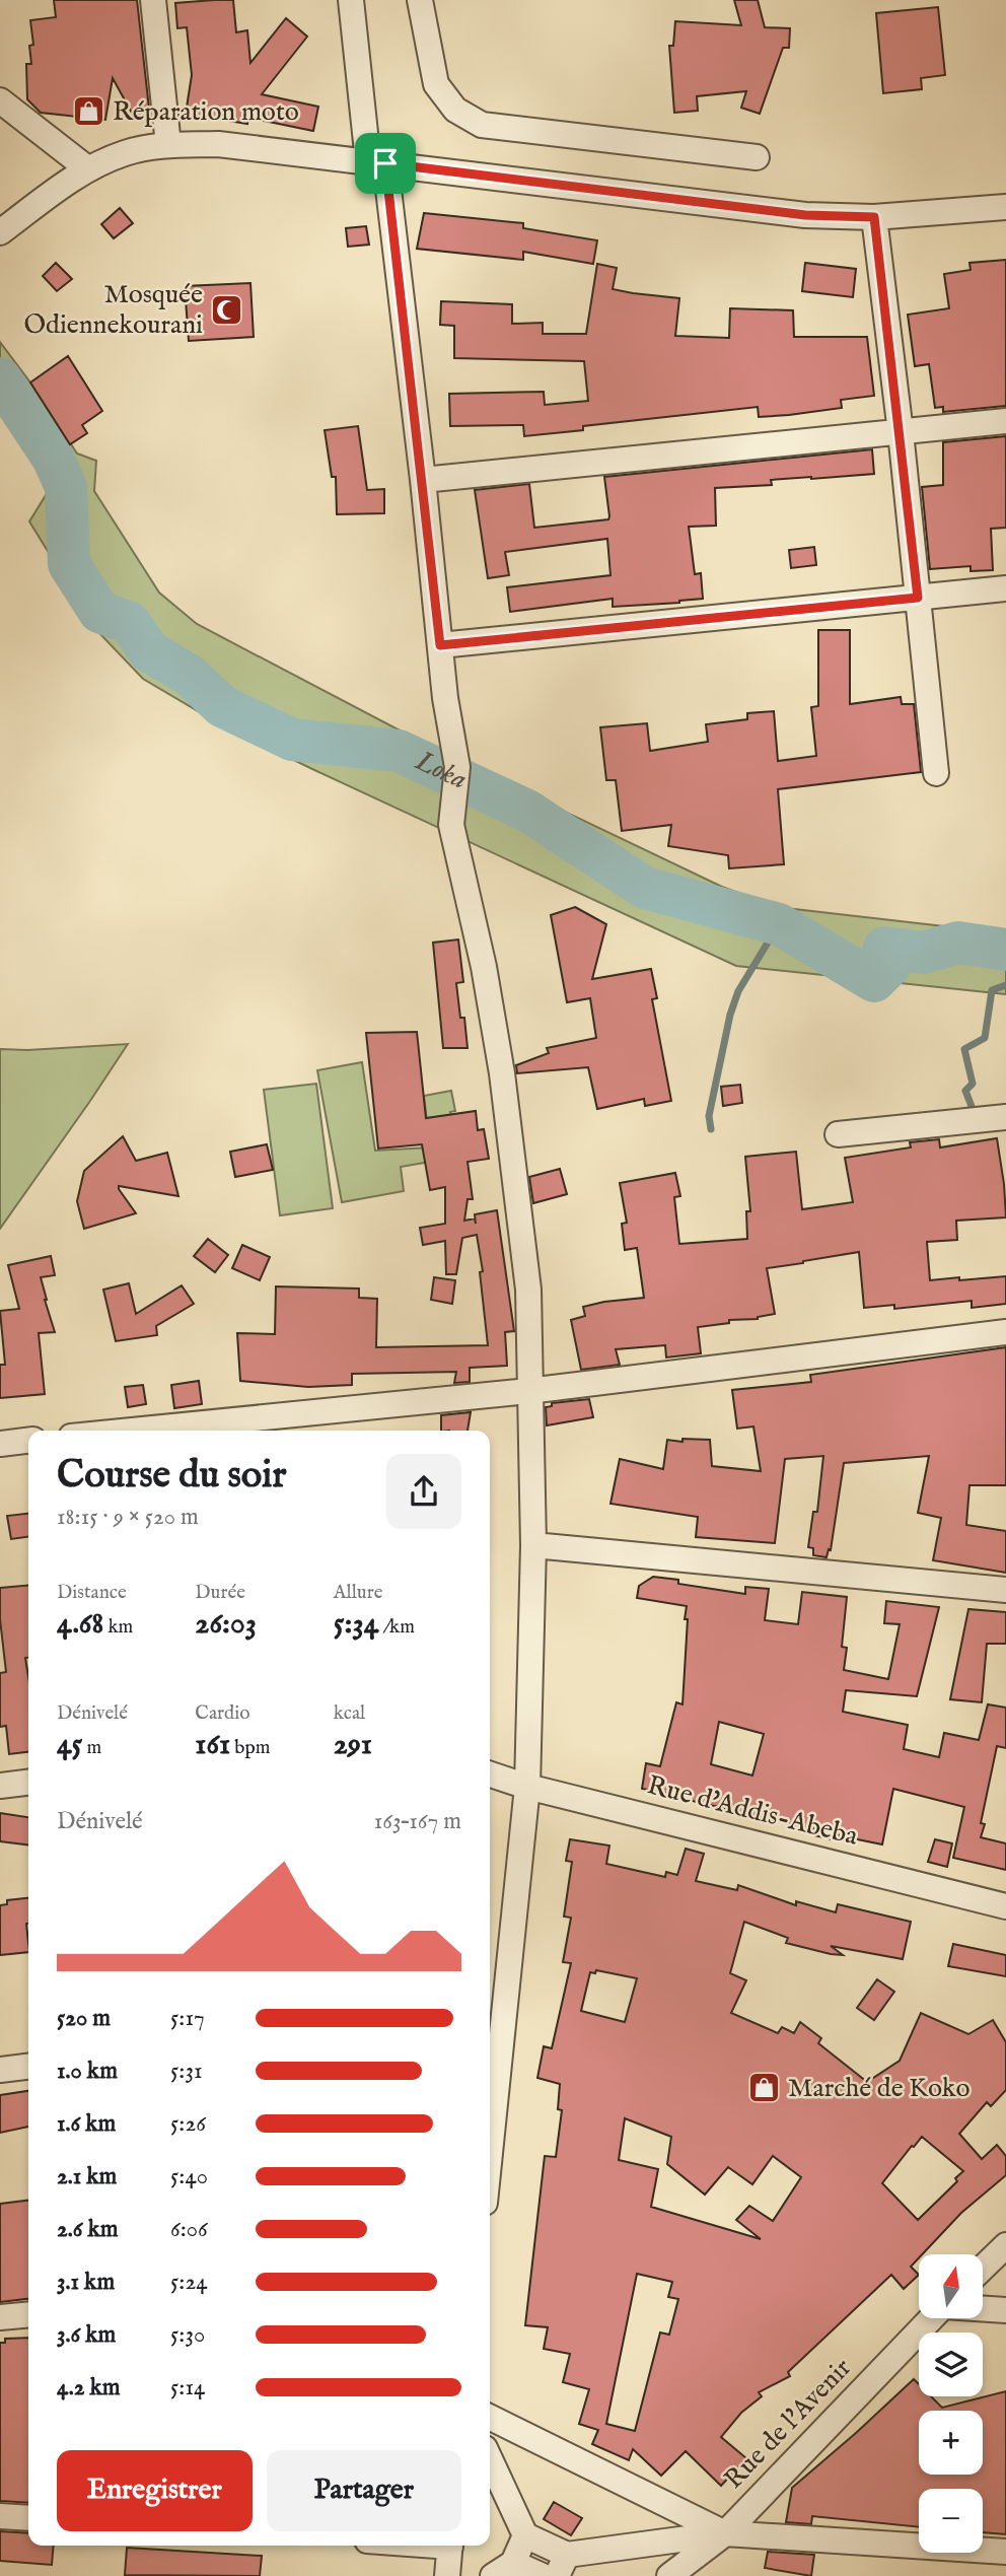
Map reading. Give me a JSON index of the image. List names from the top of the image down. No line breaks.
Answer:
{"streets":{"street":["Rue d'Addis-Abeba","Rue de l'Avenir"]},"water":["Loka"],"places":{"shop":["Réparation moto","Marché de Koko"],"mosque":["Mosquée Odiennekourani"]},"north":"top","page":{"heading":["Course du soir","18:15 · 9 × 520 m"],"stats":[["Distance","4.68 km"],["Durée","26:03"],["Allure","5:34 /km"],["Dénivelé","45 m"],["Cardio","161 bpm"],["kcal","291"]],"chart":["Dénivelé","163–167 m"],"list":[{"name":"520 m","note":"5:17"},{"name":"1.0 km","note":"5:31"},{"name":"1.6 km","note":"5:26"},{"name":"2.1 km","note":"5:40"},{"name":"2.6 km","note":"6:06"},{"name":"3.1 km","note":"5:24"},{"name":"3.6 km","note":"5:30"},{"name":"4.2 km","note":"5:14"}],"map_buttons":["+","−"],"buttons":["Enregistrer","Partager"]}}
